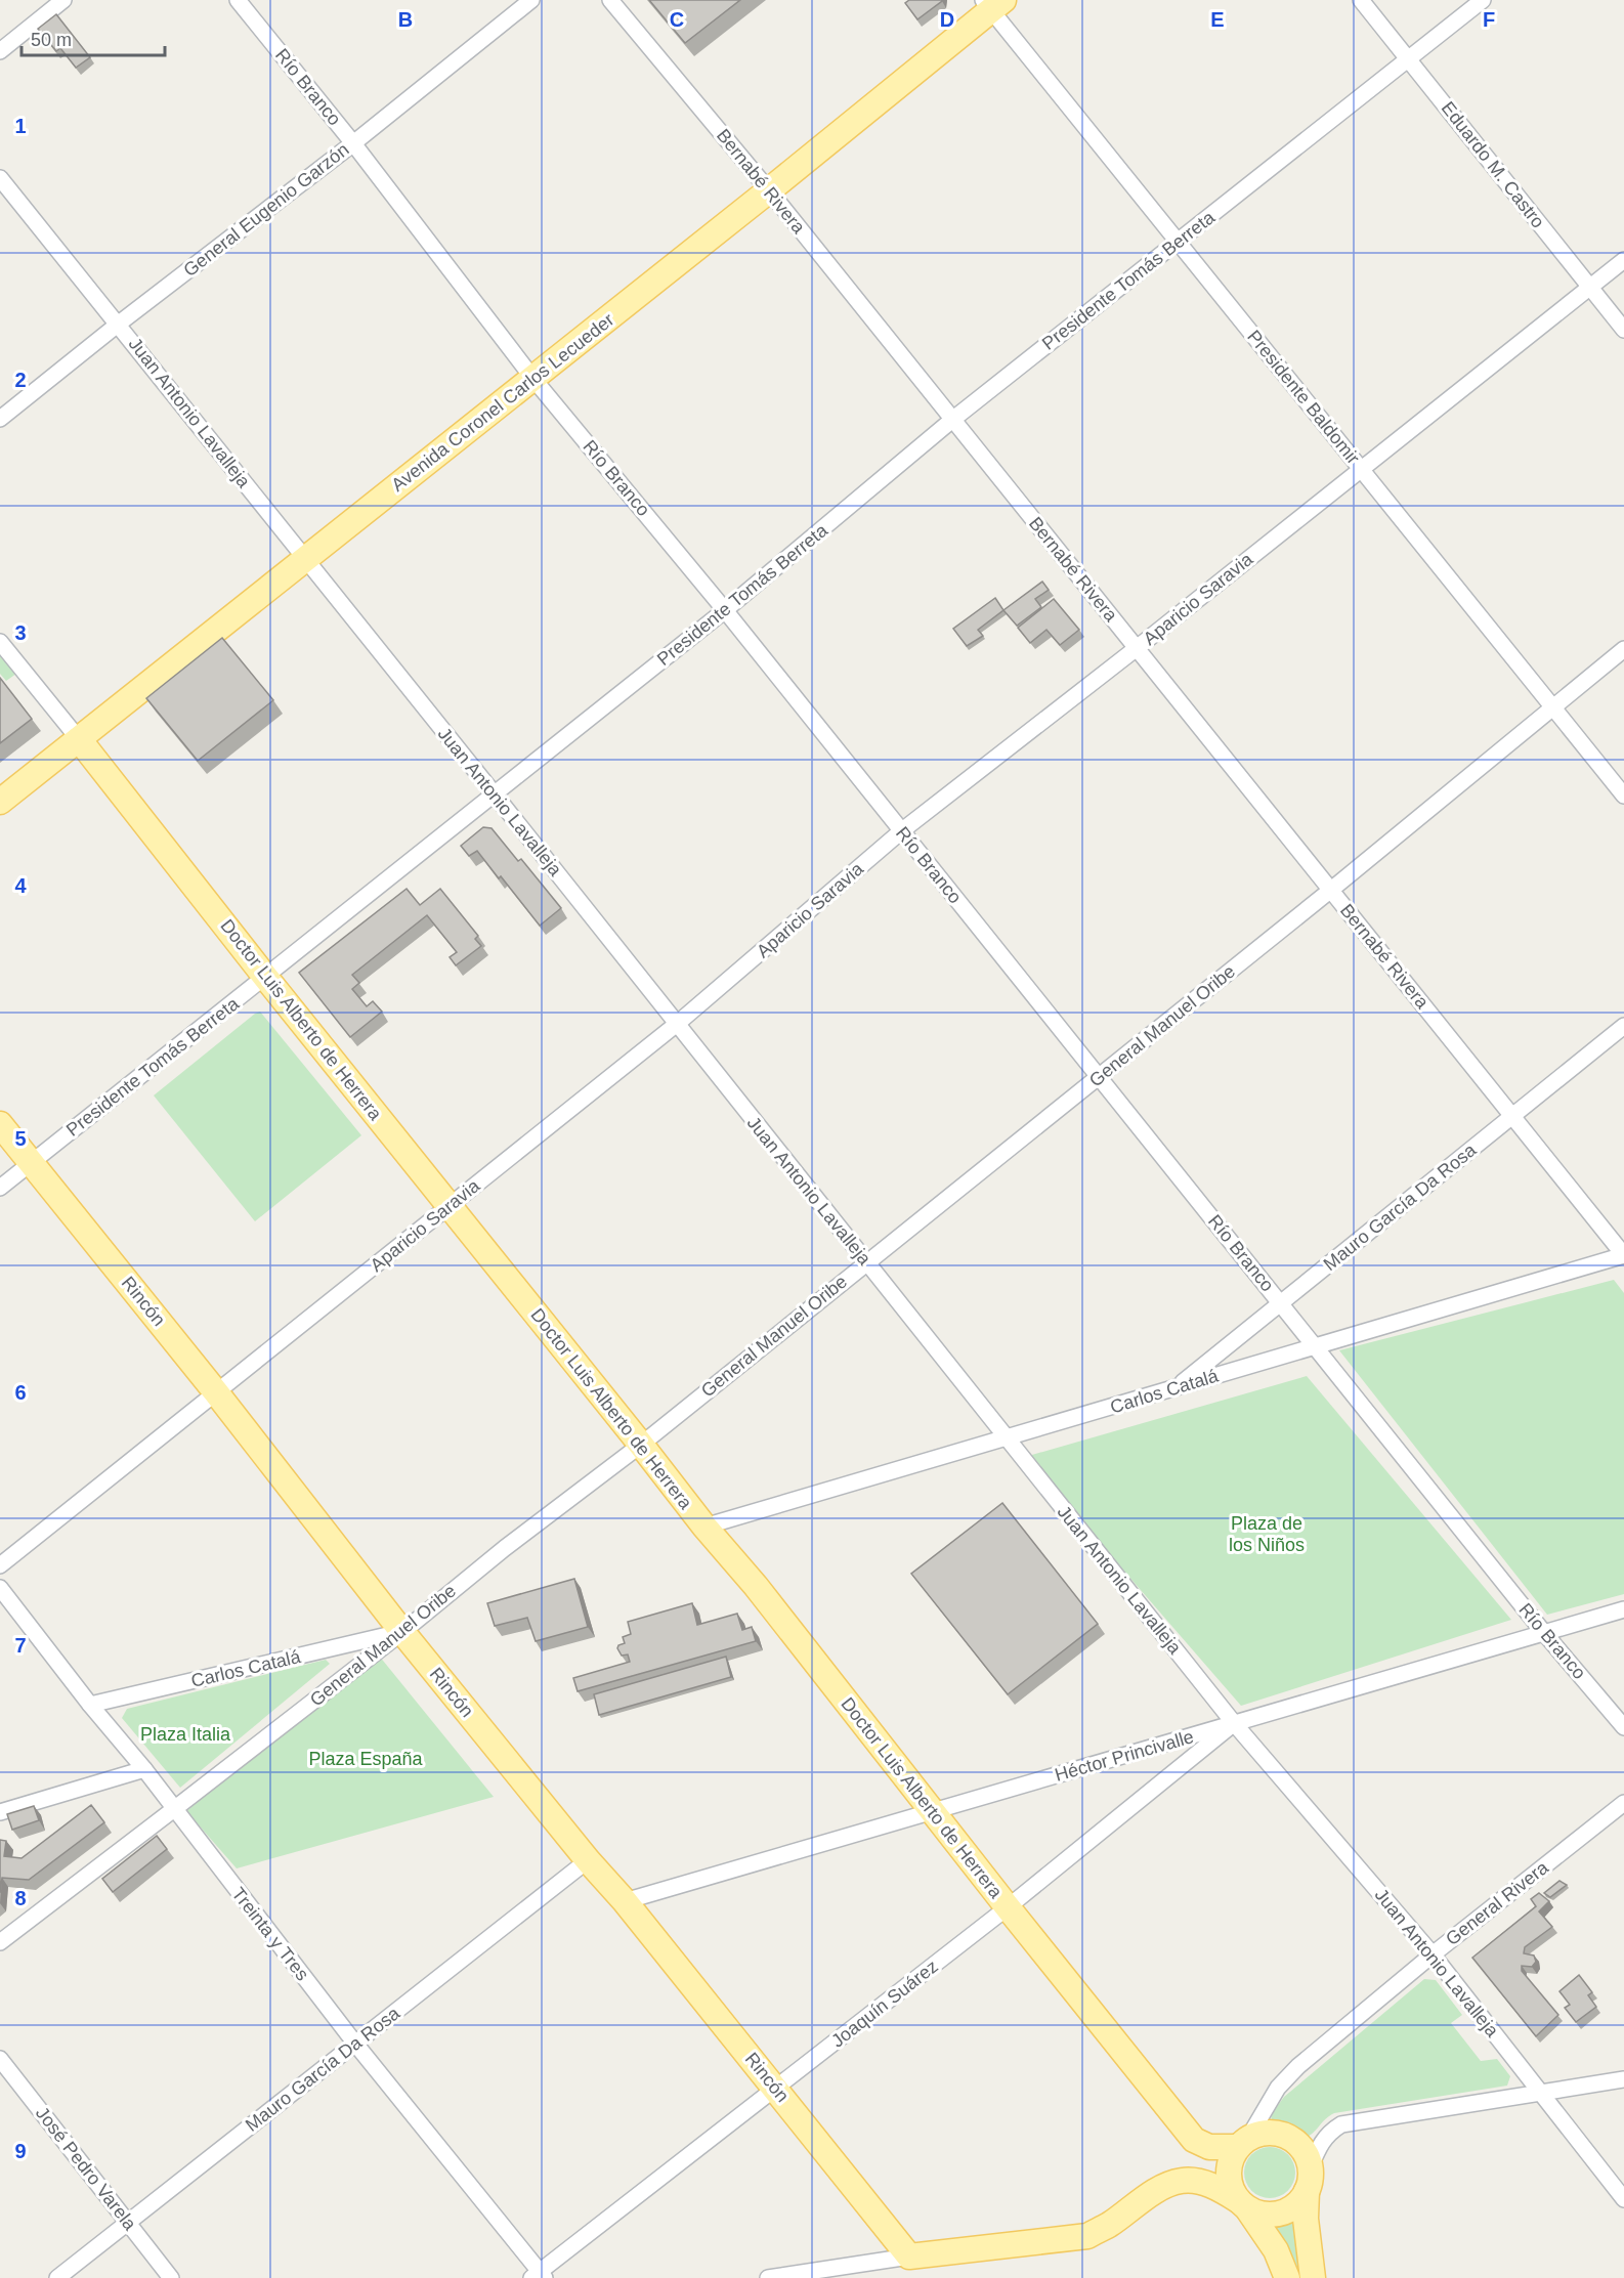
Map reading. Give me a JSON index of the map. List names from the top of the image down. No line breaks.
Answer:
{"streets":{"main road":["Avenida Coronel Carlos Lecueder","Doctor Luis Alberto de Herrera","Rincón"],"street":["Río Branco","Eduardo M. Castro","Bernabé Rivera","General Eugenio Garzón","Presidente Tomás Berreta","Presidente Baldomir","Juan Antonio Lavalleja","Aparicio Saravia","General Manuel Oribe","Mauro García Da Rosa","Carlos Catalá","Héctor Princivalle","General Rivera","Treinta y Tres","Joaquín Suárez","José Pedro Varela"]},"crossings":[["Río Branco","General Eugenio Garzón"],["Río Branco","Presidente Tomás Berreta"],["Río Branco","Avenida Coronel Carlos Lecueder"],["Río Branco","Aparicio Saravia"],["Río Branco","General Manuel Oribe"],["Río Branco","Mauro García Da Rosa"],["Río Branco","Carlos Catalá"],["Río Branco","Héctor Princivalle"],["Eduardo M. Castro","Presidente Tomás Berreta"],["Eduardo M. Castro","Aparicio Saravia"],["Bernabé Rivera","Presidente Tomás Berreta"],["Bernabé Rivera","Avenida Coronel Carlos Lecueder"],["Bernabé Rivera","Aparicio Saravia"],["Bernabé Rivera","General Manuel Oribe"],["Bernabé Rivera","Mauro García Da Rosa"],["Bernabé Rivera","Carlos Catalá"],["General Eugenio Garzón","Juan Antonio Lavalleja"],["Presidente Tomás Berreta","Presidente Baldomir"],["Presidente Tomás Berreta","Juan Antonio Lavalleja"],["Presidente Tomás Berreta","Doctor Luis Alberto de Herrera"],["Presidente Tomás Berreta","Rincón"],["Presidente Baldomir","Avenida Coronel Carlos Lecueder"],["Presidente Baldomir","Aparicio Saravia"],["Presidente Baldomir","General Manuel Oribe"],["Avenida Coronel Carlos Lecueder","Juan Antonio Lavalleja"],["Avenida Coronel Carlos Lecueder","Doctor Luis Alberto de Herrera"],["Juan Antonio Lavalleja","Aparicio Saravia"],["Juan Antonio Lavalleja","General Manuel Oribe"],["Juan Antonio Lavalleja","Carlos Catalá"],["Juan Antonio Lavalleja","Héctor Princivalle"],["Juan Antonio Lavalleja","General Rivera"],["Juan Antonio Lavalleja","Joaquín Suárez"],["Aparicio Saravia","Doctor Luis Alberto de Herrera"],["Aparicio Saravia","Rincón"],["Doctor Luis Alberto de Herrera","General Manuel Oribe"],["Doctor Luis Alberto de Herrera","Carlos Catalá"],["Doctor Luis Alberto de Herrera","Héctor Princivalle"],["Doctor Luis Alberto de Herrera","General Rivera"],["Doctor Luis Alberto de Herrera","Joaquín Suárez"],["General Manuel Oribe","Rincón"],["General Manuel Oribe","Carlos Catalá"],["General Manuel Oribe","Treinta y Tres"],["Mauro García Da Rosa","Rincón"],["Mauro García Da Rosa","Carlos Catalá"],["Mauro García Da Rosa","Treinta y Tres"],["Mauro García Da Rosa","José Pedro Varela"],["Rincón","Carlos Catalá"],["Rincón","Héctor Princivalle"],["Rincón","Joaquín Suárez"],["Carlos Catalá","Treinta y Tres"],["Héctor Princivalle","Joaquín Suárez"],["Treinta y Tres","Joaquín Suárez"]],"parks":["Plaza de los Niños","Plaza Italia","Plaza España"],"scale_bar":"50 m","grid":{"columns":["B","C","D","E","F"],"rows":["1","2","3","4","5","6","7","8","9"]}}
